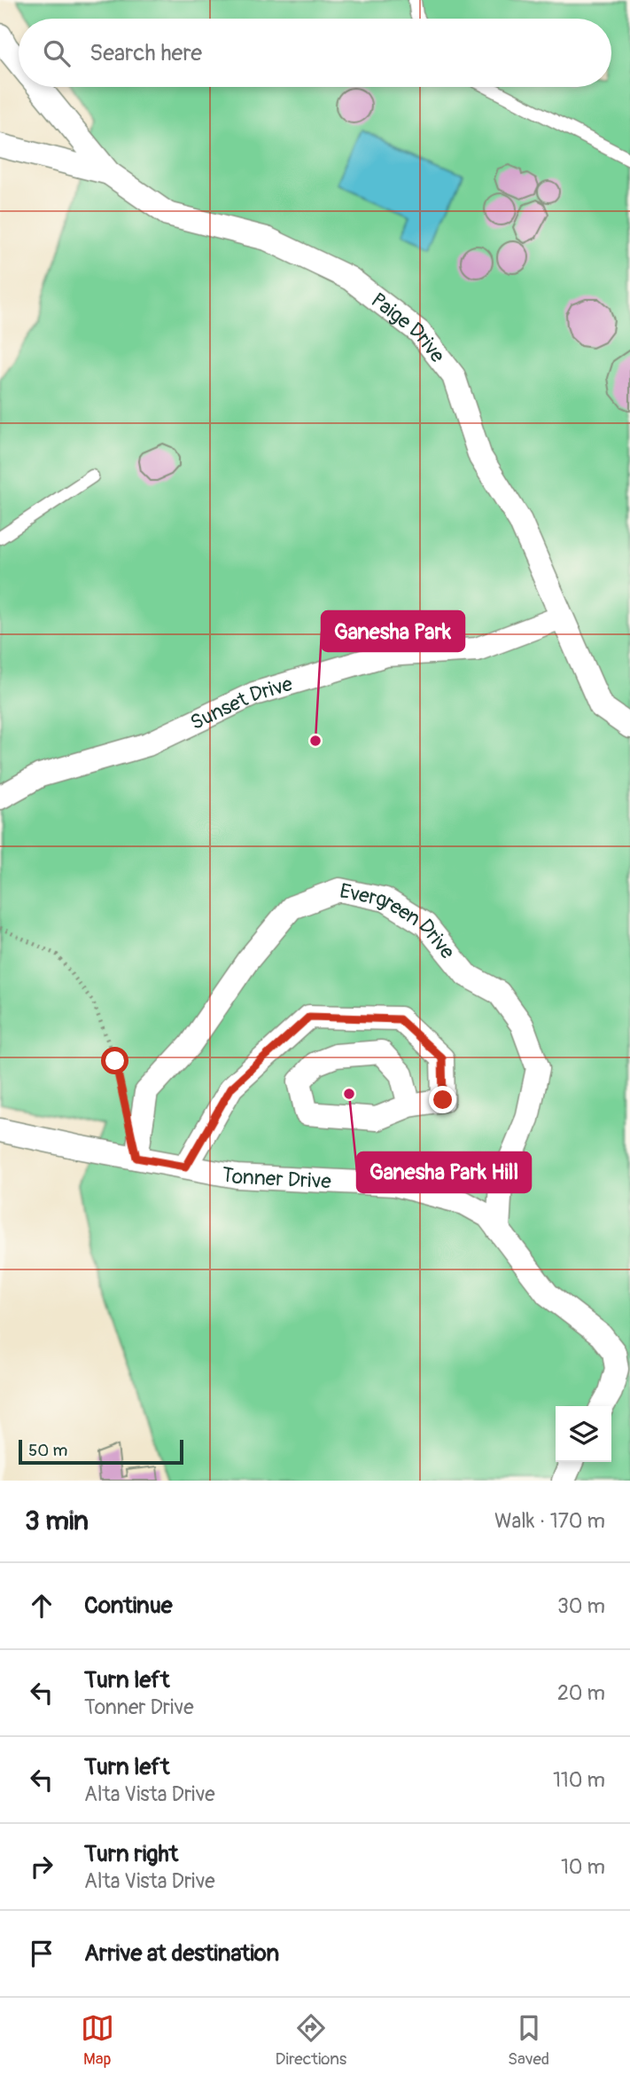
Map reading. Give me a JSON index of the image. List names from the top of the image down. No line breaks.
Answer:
{"streets":{"street":["Paige Drive","Sunset Drive","Evergreen Drive","Tonner Drive"]},"crossings":[["Paige Drive","Sunset Drive"],["Evergreen Drive","Tonner Drive"]],"places":["Ganesha Park","Ganesha Park Hill"],"scale_bar":"50 m","page":{"search":"Search here","scale":"50 m","heading":["3 min","Walk · 170 m"],"list":[["Continue","30 m"],["Turn left","Tonner Drive","20 m"],["Turn left","Alta Vista Drive","110 m"],["Turn right","Alta Vista Drive","10 m"],"Arrive at destination"],"nav":["Map","Directions","Saved"]}}
